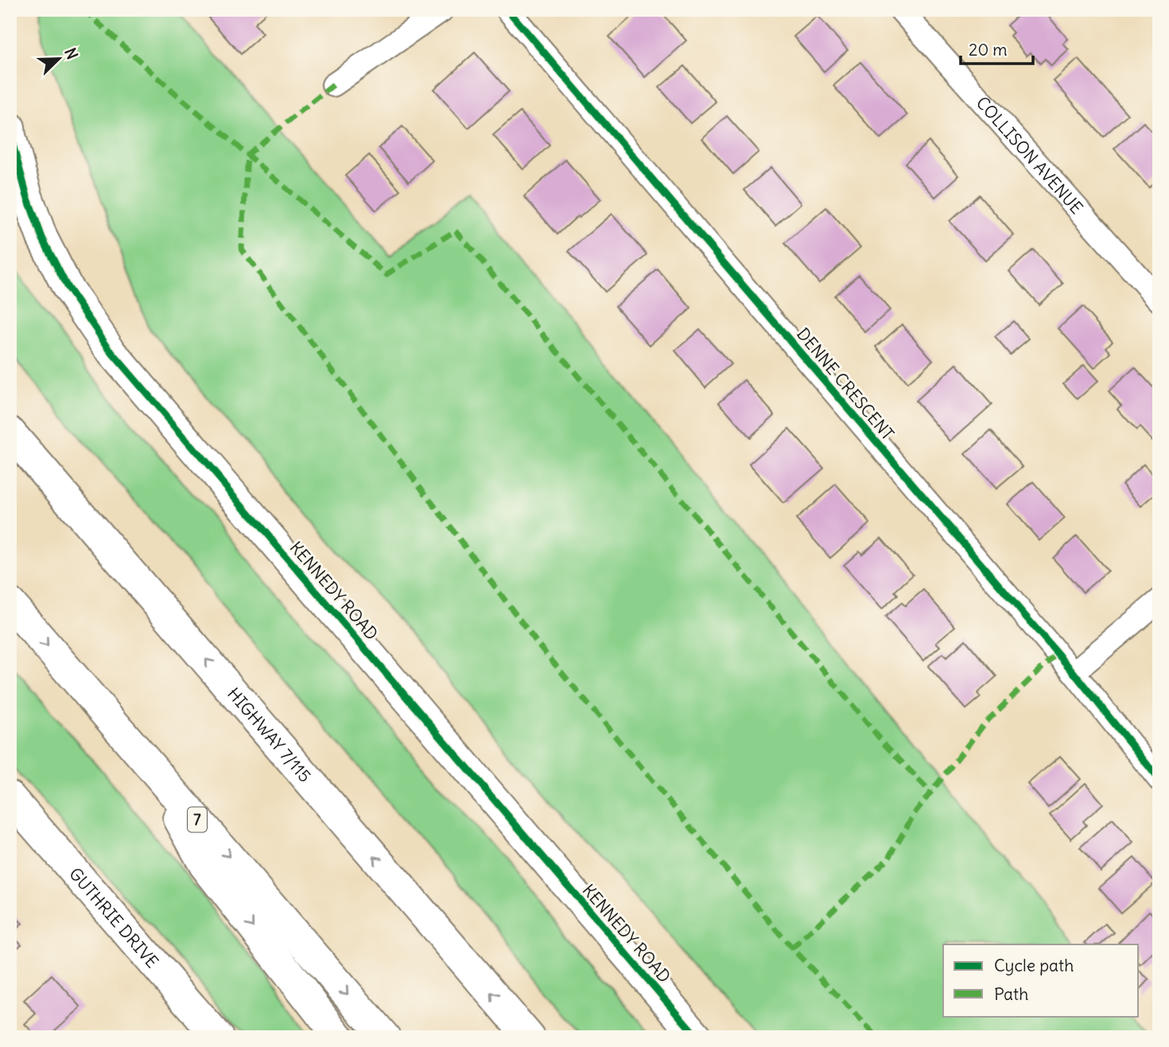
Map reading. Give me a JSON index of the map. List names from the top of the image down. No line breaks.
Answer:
{"streets":{"main road":["KENNEDY ROAD","HIGHWAY 7/115","7","GUTHRIE DRIVE"],"street":["COLLISON AVENUE","DENNE CRESCENT"]},"legend":["Cycle path","Path"],"scale_bar":"20 m","north":"top right"}
